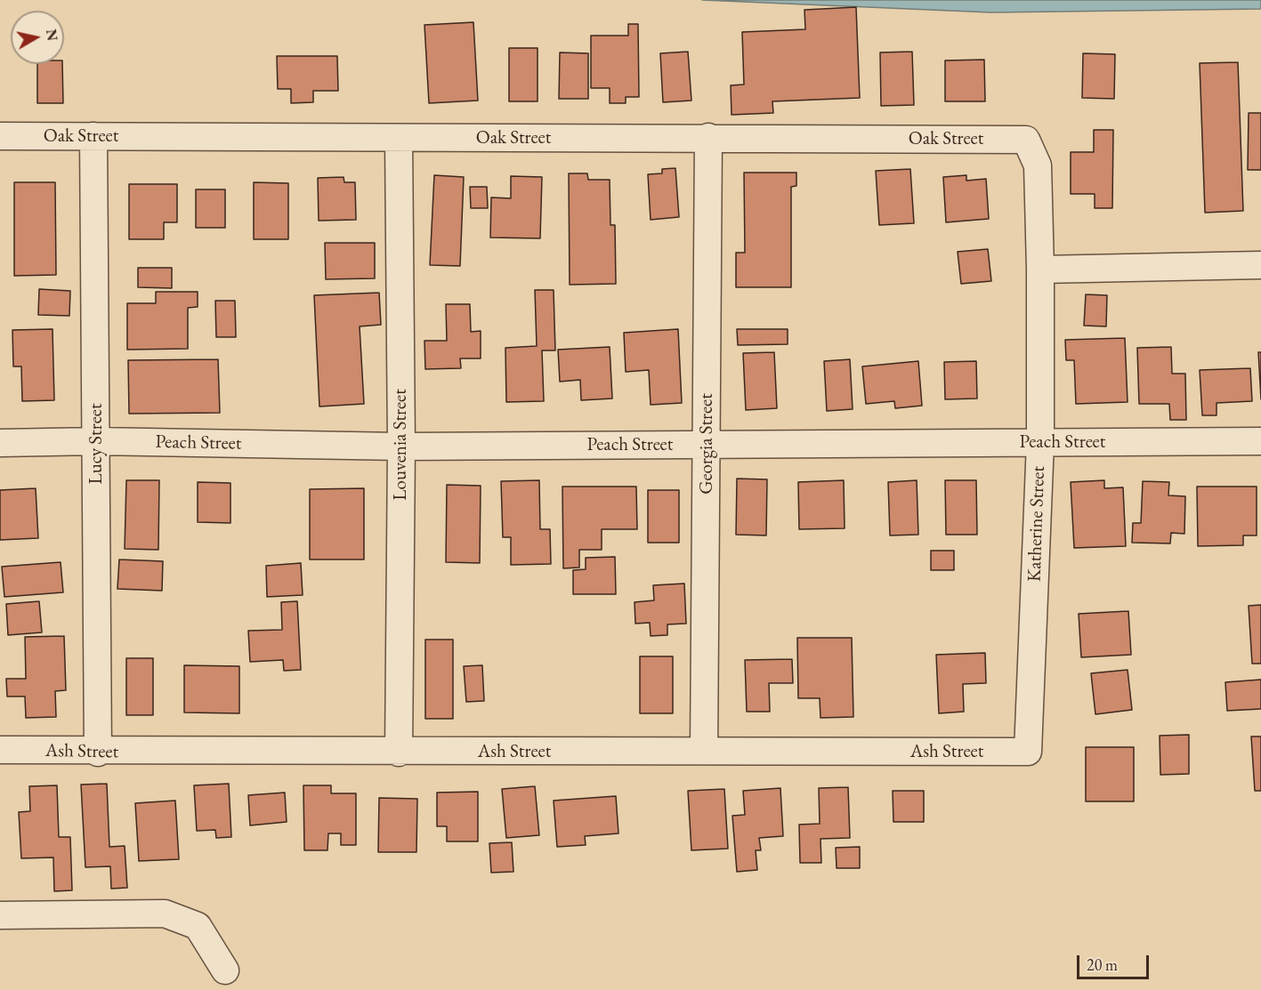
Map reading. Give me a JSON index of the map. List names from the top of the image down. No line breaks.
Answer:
{"streets":{"street":["Oak Street","Peach Street","Lucy Street","Georgia Street","Louvenia Street","Katherine Street","Ash Street"]},"crossings":[["Oak Street","Lucy Street"],["Oak Street","Georgia Street"],["Oak Street","Louvenia Street"],["Oak Street","Katherine Street"],["Peach Street","Lucy Street"],["Peach Street","Georgia Street"],["Peach Street","Louvenia Street"],["Peach Street","Katherine Street"],["Lucy Street","Ash Street"],["Georgia Street","Ash Street"],["Louvenia Street","Ash Street"],["Katherine Street","Ash Street"]],"scale_bar":"20 m","north":"right"}
